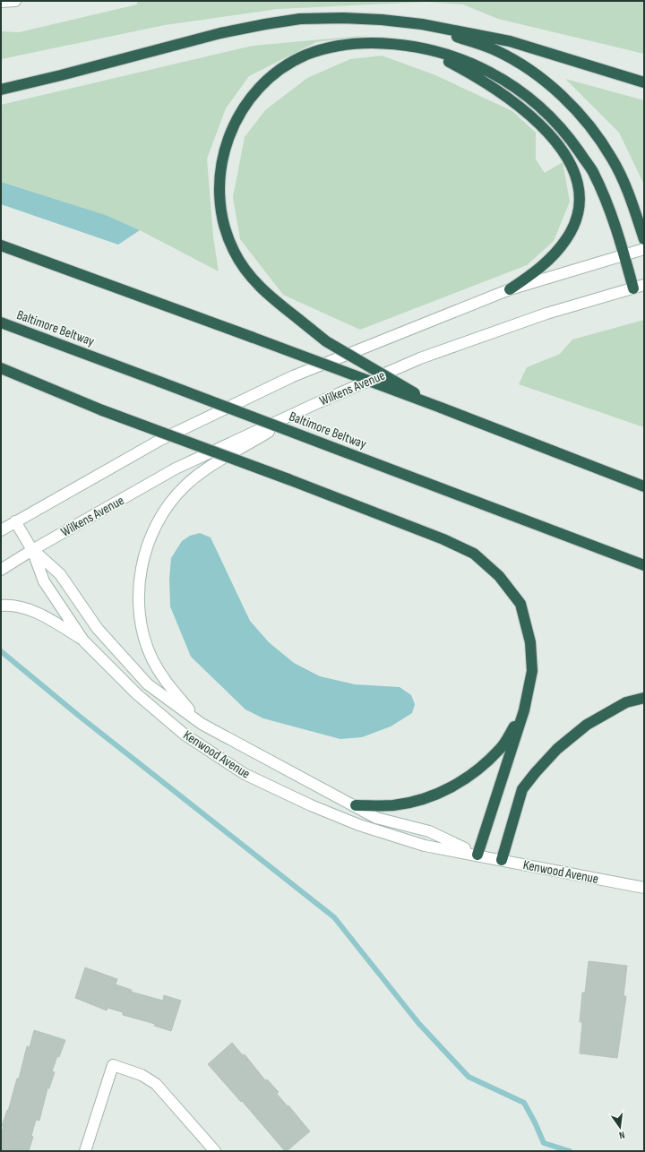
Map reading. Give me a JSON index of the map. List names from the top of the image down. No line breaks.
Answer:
{"streets":{"highway":["Baltimore Beltway"],"main road":["Wilkens Avenue","Kenwood Avenue"]},"crossings":[["Wilkens Avenue","Kenwood Avenue"]],"north":"bottom"}
